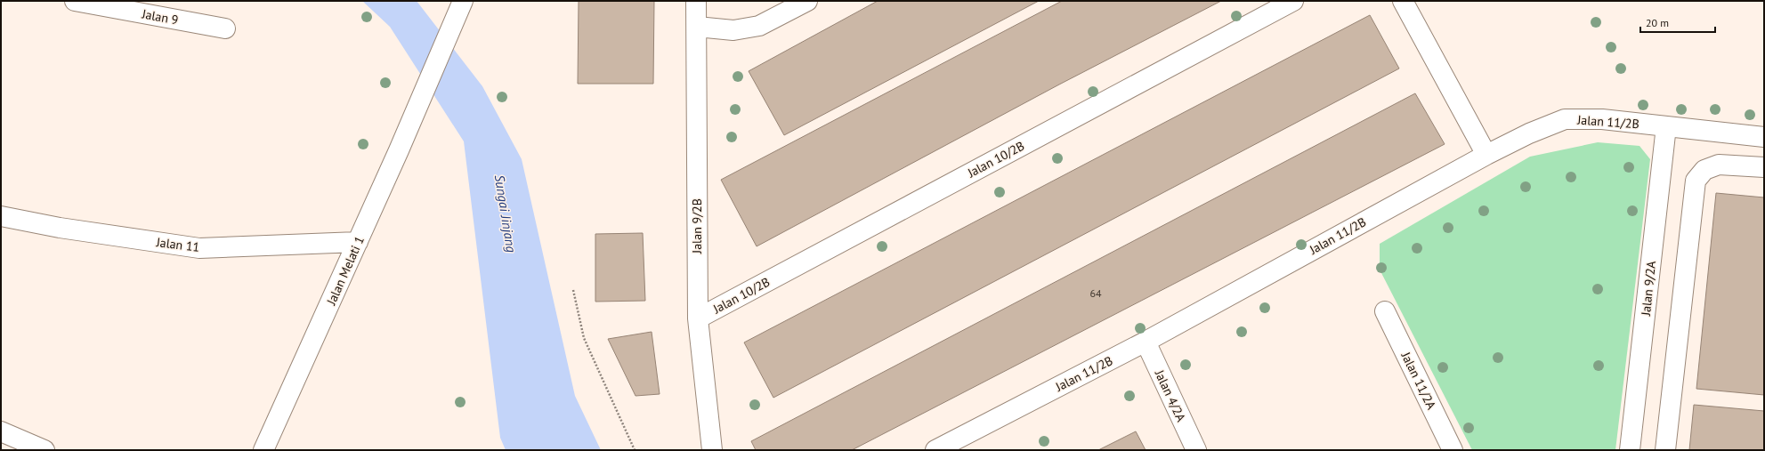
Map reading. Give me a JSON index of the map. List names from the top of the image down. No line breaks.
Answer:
{"streets":{"street":["Jalan 9","Jalan 11/2B","Jalan 10/2B","Jalan 9/2B","Jalan 11","Jalan Melati 1","Jalan 9/2A","Jalan 11/2A","Jalan 4/2A"]},"crossings":[["Jalan 11/2B","Jalan 9/2A"],["Jalan 11/2B","Jalan 4/2A"],["Jalan 10/2B","Jalan 9/2B"],["Jalan 11","Jalan Melati 1"]],"water":["Sungai Jinjang"],"house_numbers":["64"],"scale_bar":"20 m"}
